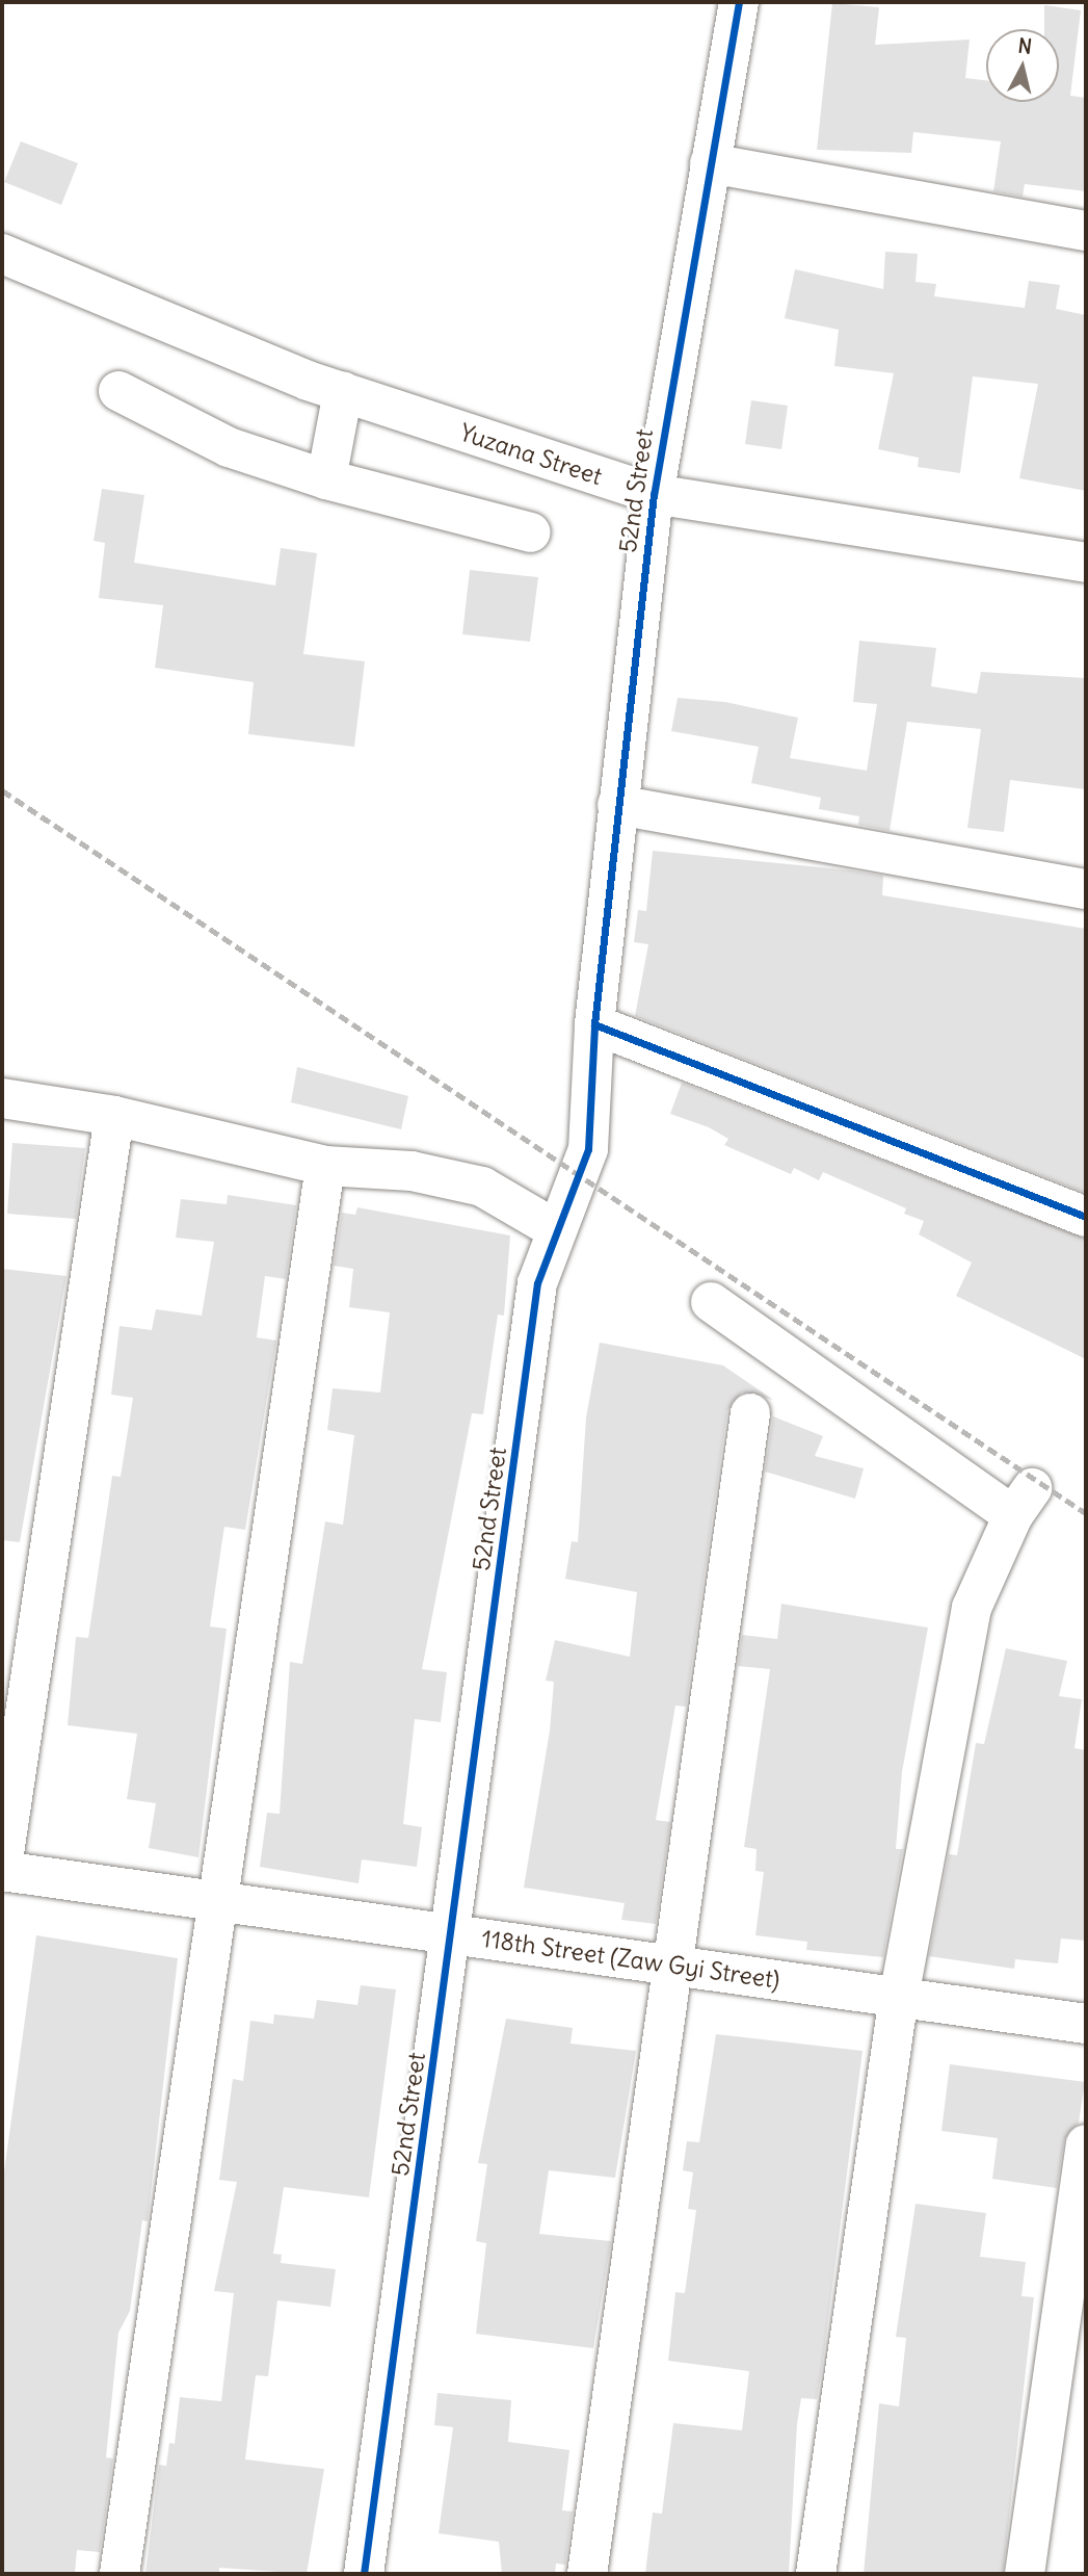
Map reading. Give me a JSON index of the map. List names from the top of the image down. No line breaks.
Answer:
{"streets":{"street":["Yuzana Street","52nd Street","118th Street (Zaw Gyi Street)"]},"crossings":[["Yuzana Street","52nd Street"],["52nd Street","118th Street (Zaw Gyi Street)"]],"north":"top"}
